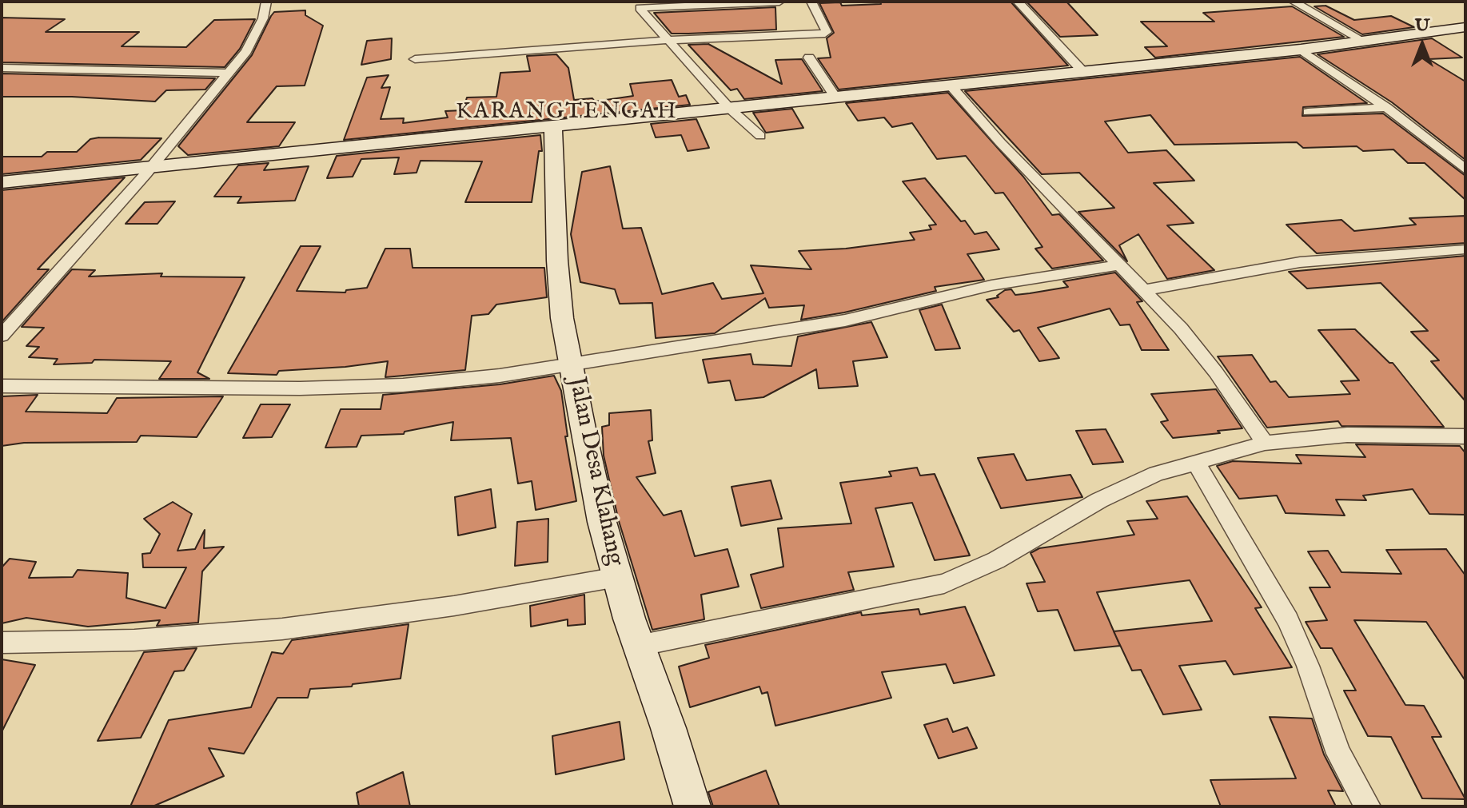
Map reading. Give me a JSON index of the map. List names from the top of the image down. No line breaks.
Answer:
{"streets":{"street":["Jalan Desa Klahang"]},"districts":["KARANGTENGAH"],"north":"top"}
